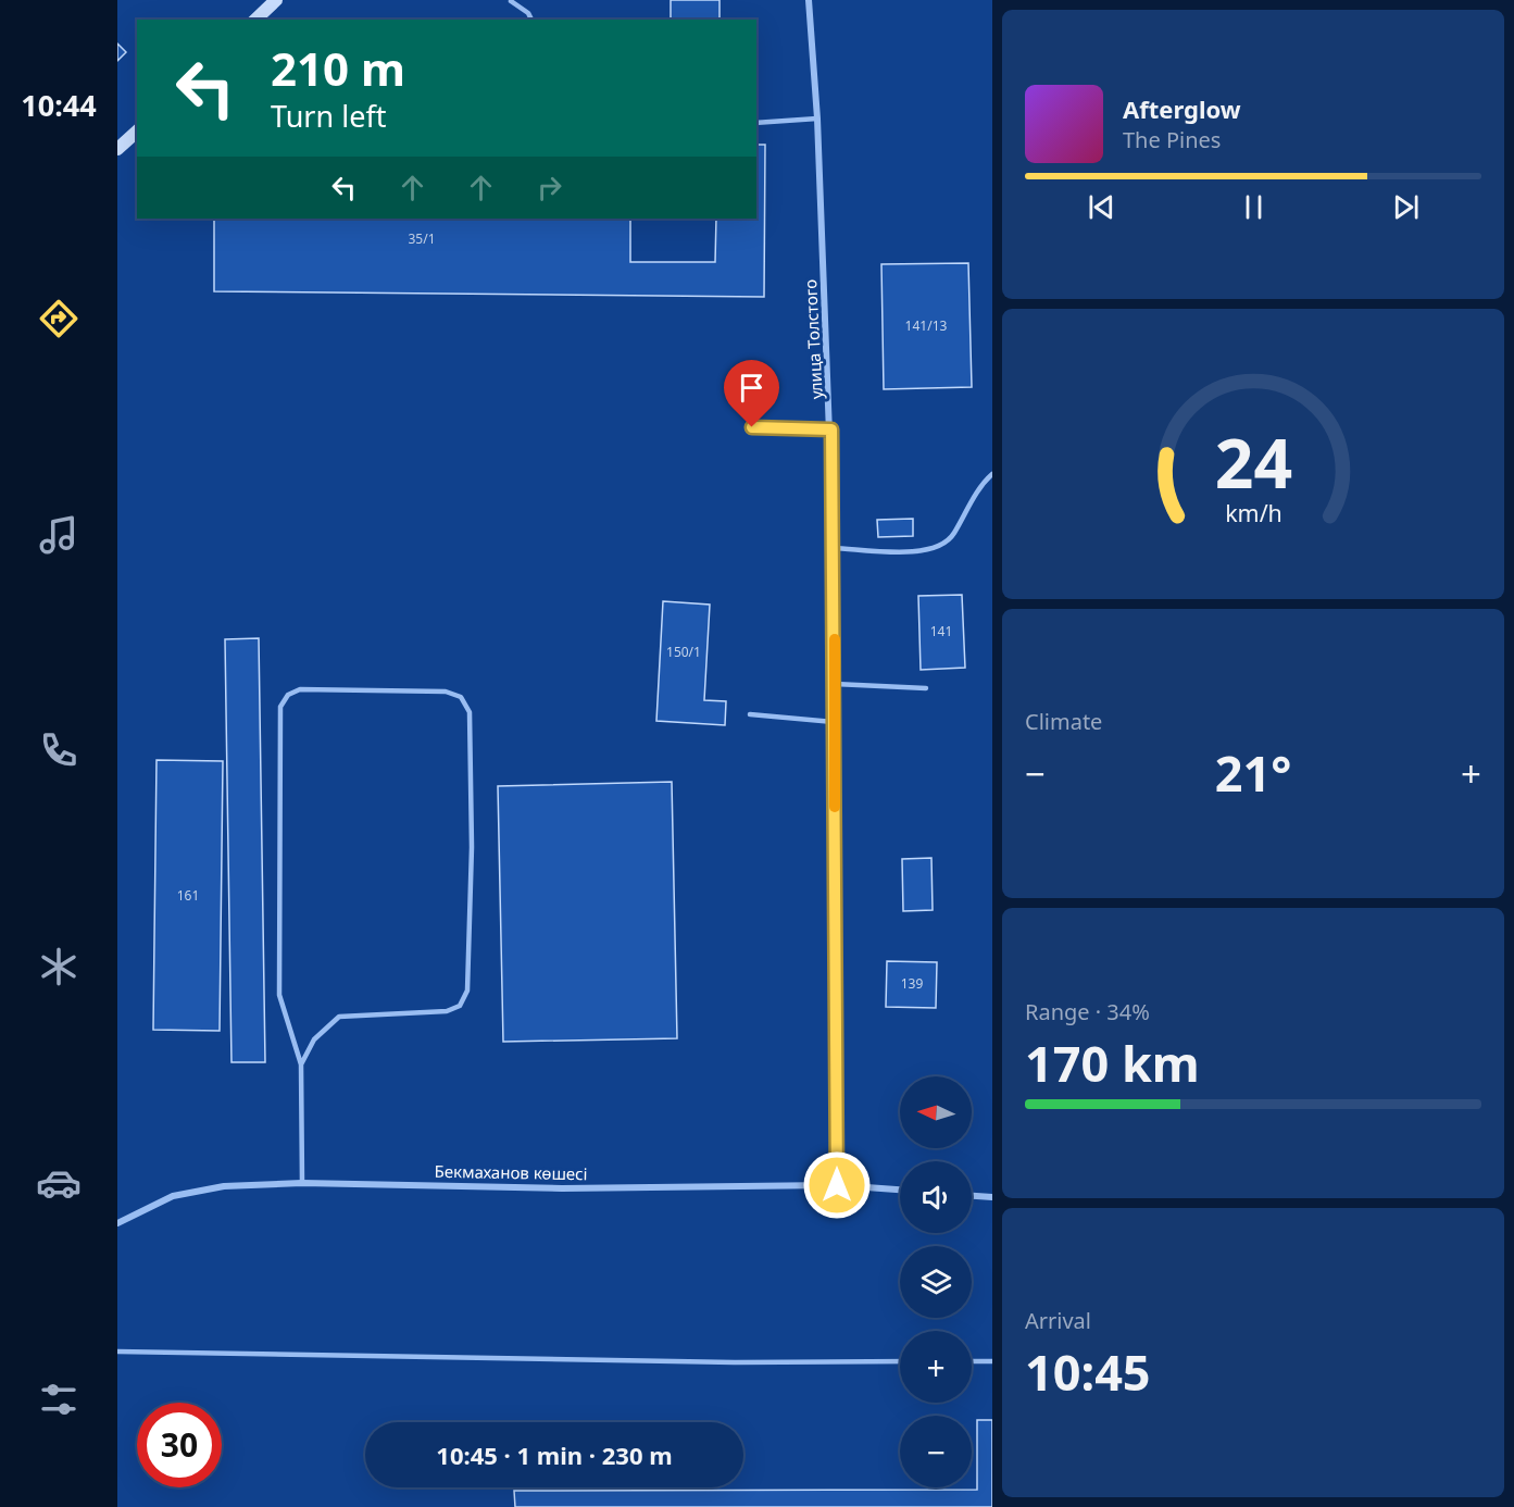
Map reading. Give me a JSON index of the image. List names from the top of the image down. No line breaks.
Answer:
{"streets":{"street":["улица Толстого","Бекмаханов көшесі"]},"crossings":[["улица Толстого","Бекмаханов көшесі"]],"house_numbers":["35/1","141/13","141","150/1","161","139"],"north":"left","page":{"tabs":"10:44","turn":["210 m","Turn left"],"song":["Afterglow","The Pines"],"tile":["Climate",["Range · 34%","170 km"],["Arrival","10:45"]],"heat":["−","21°","+"],"map_buttons":["+","−"],"limit":"30","trip":"10:45 · 1 min · 230 m","gauge":["24","km/h"]}}
